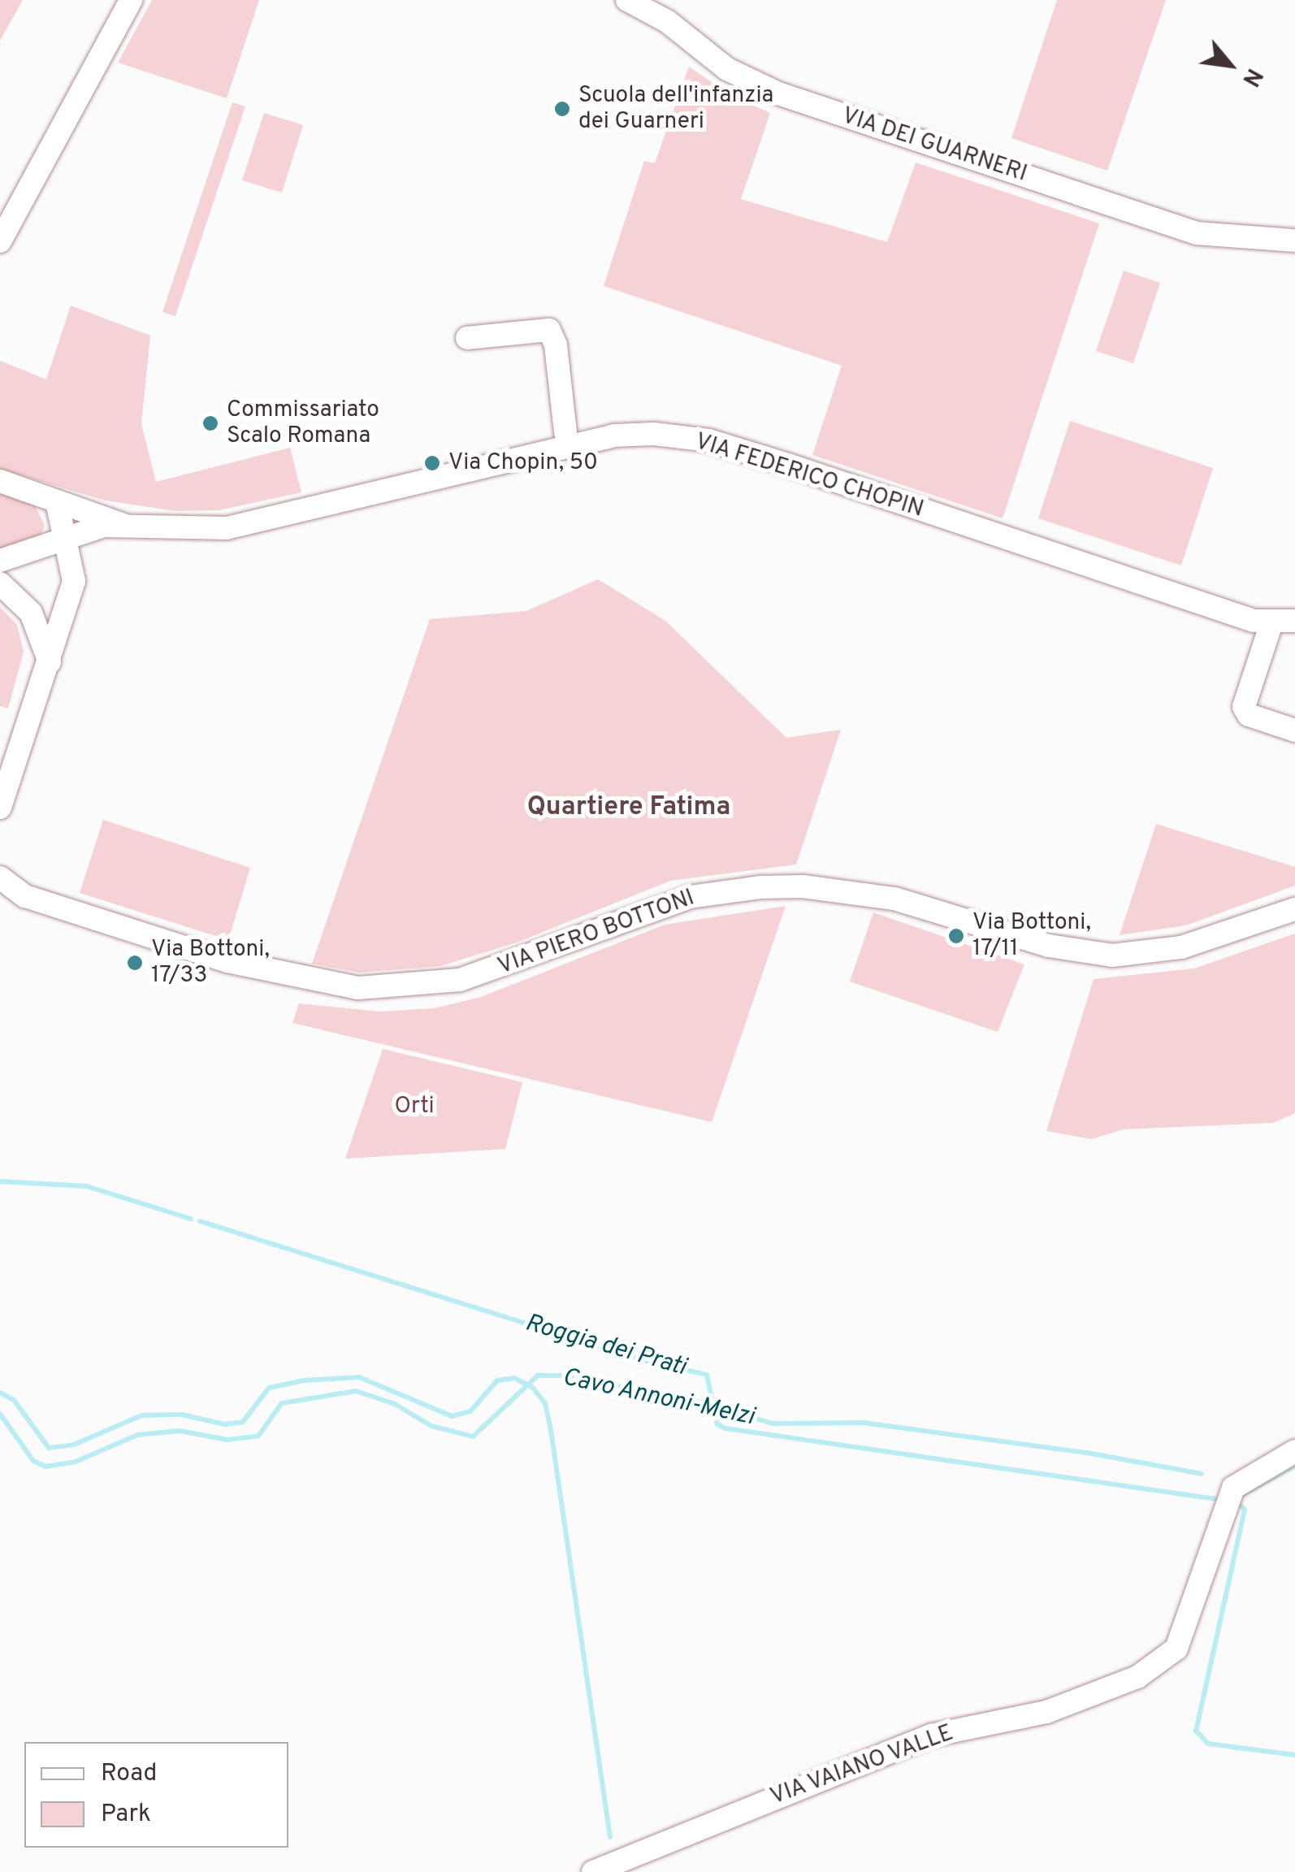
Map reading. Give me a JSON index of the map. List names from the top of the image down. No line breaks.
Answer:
{"streets":{"street":["VIA DEI GUARNERI","VIA FEDERICO CHOPIN","VIA PIERO BOTTONI","VIA VAIANO VALLE"]},"districts":["Quartiere Fatima"],"water":["Roggia dei Prati","Cavo Annoni-Melzi"],"parks":["Orti"],"places":["Scuola dell'infanzia dei Guarneri","Commissariato Scalo Romana","Via Chopin, 50","Via Bottoni, 17/11","Via Bottoni, 17/33"],"legend":["Road","Park"],"north":"bottom right"}
